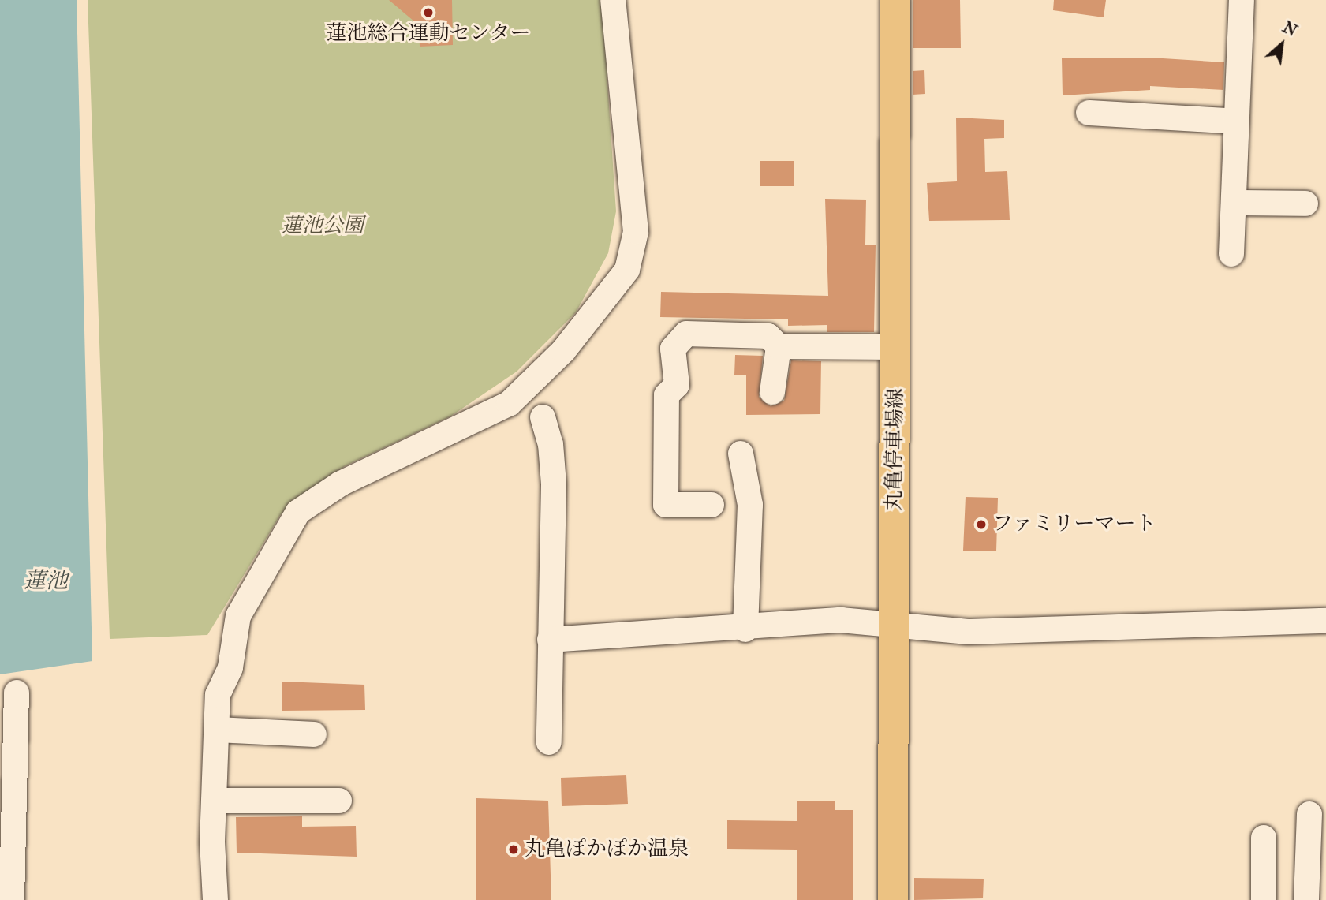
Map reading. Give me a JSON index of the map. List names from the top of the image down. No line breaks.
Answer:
{"streets":{"main road":["丸亀停車場線"]},"water":["蓮池"],"parks":["蓮池公園"],"places":["蓮池総合運動センター","ファミリーマート","丸亀ぽかぽか温泉"],"north":"top right"}
